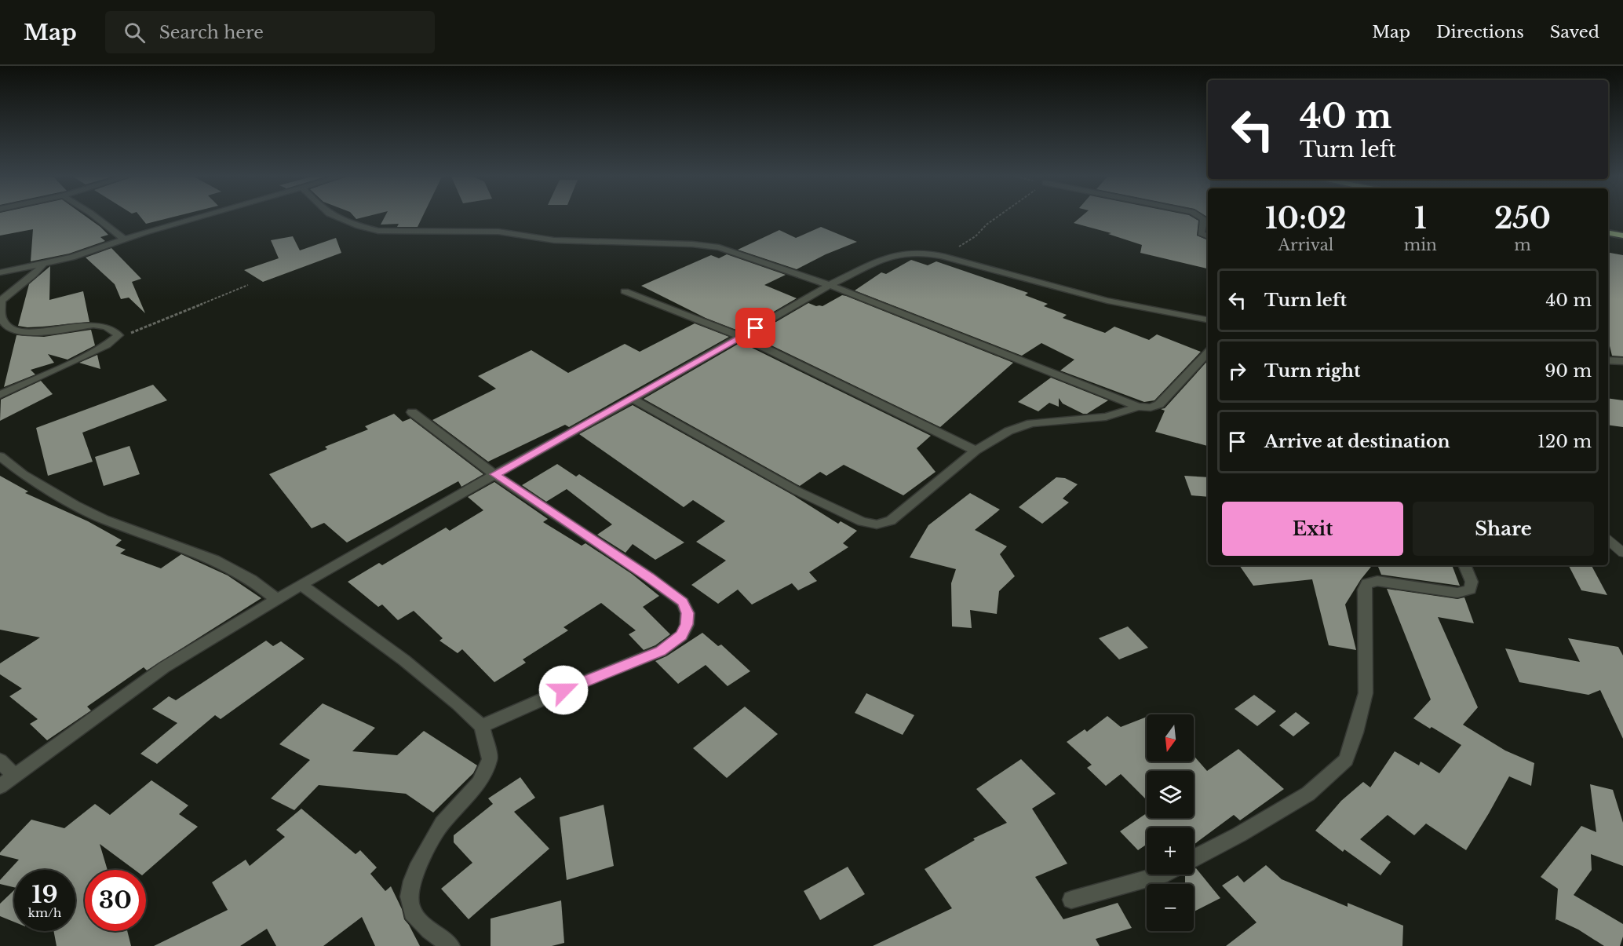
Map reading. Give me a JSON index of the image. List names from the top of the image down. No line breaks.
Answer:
{"north":"bottom","page":{"header":"Map","search":"Search here","nav":["Map","Directions","Saved"],"turn":["40 m","Turn left"],"eta":["10:02","Arrival","1","min","250","m"],"list":[{"name":"Turn left","value":"40 m"},{"name":"Turn right","value":"90 m"},{"name":"Arrive at destination","value":"120 m"}],"buttons":["Exit","Share"],"map_buttons":["+","−"],"speed":"19 km/h","limit":"30"}}
